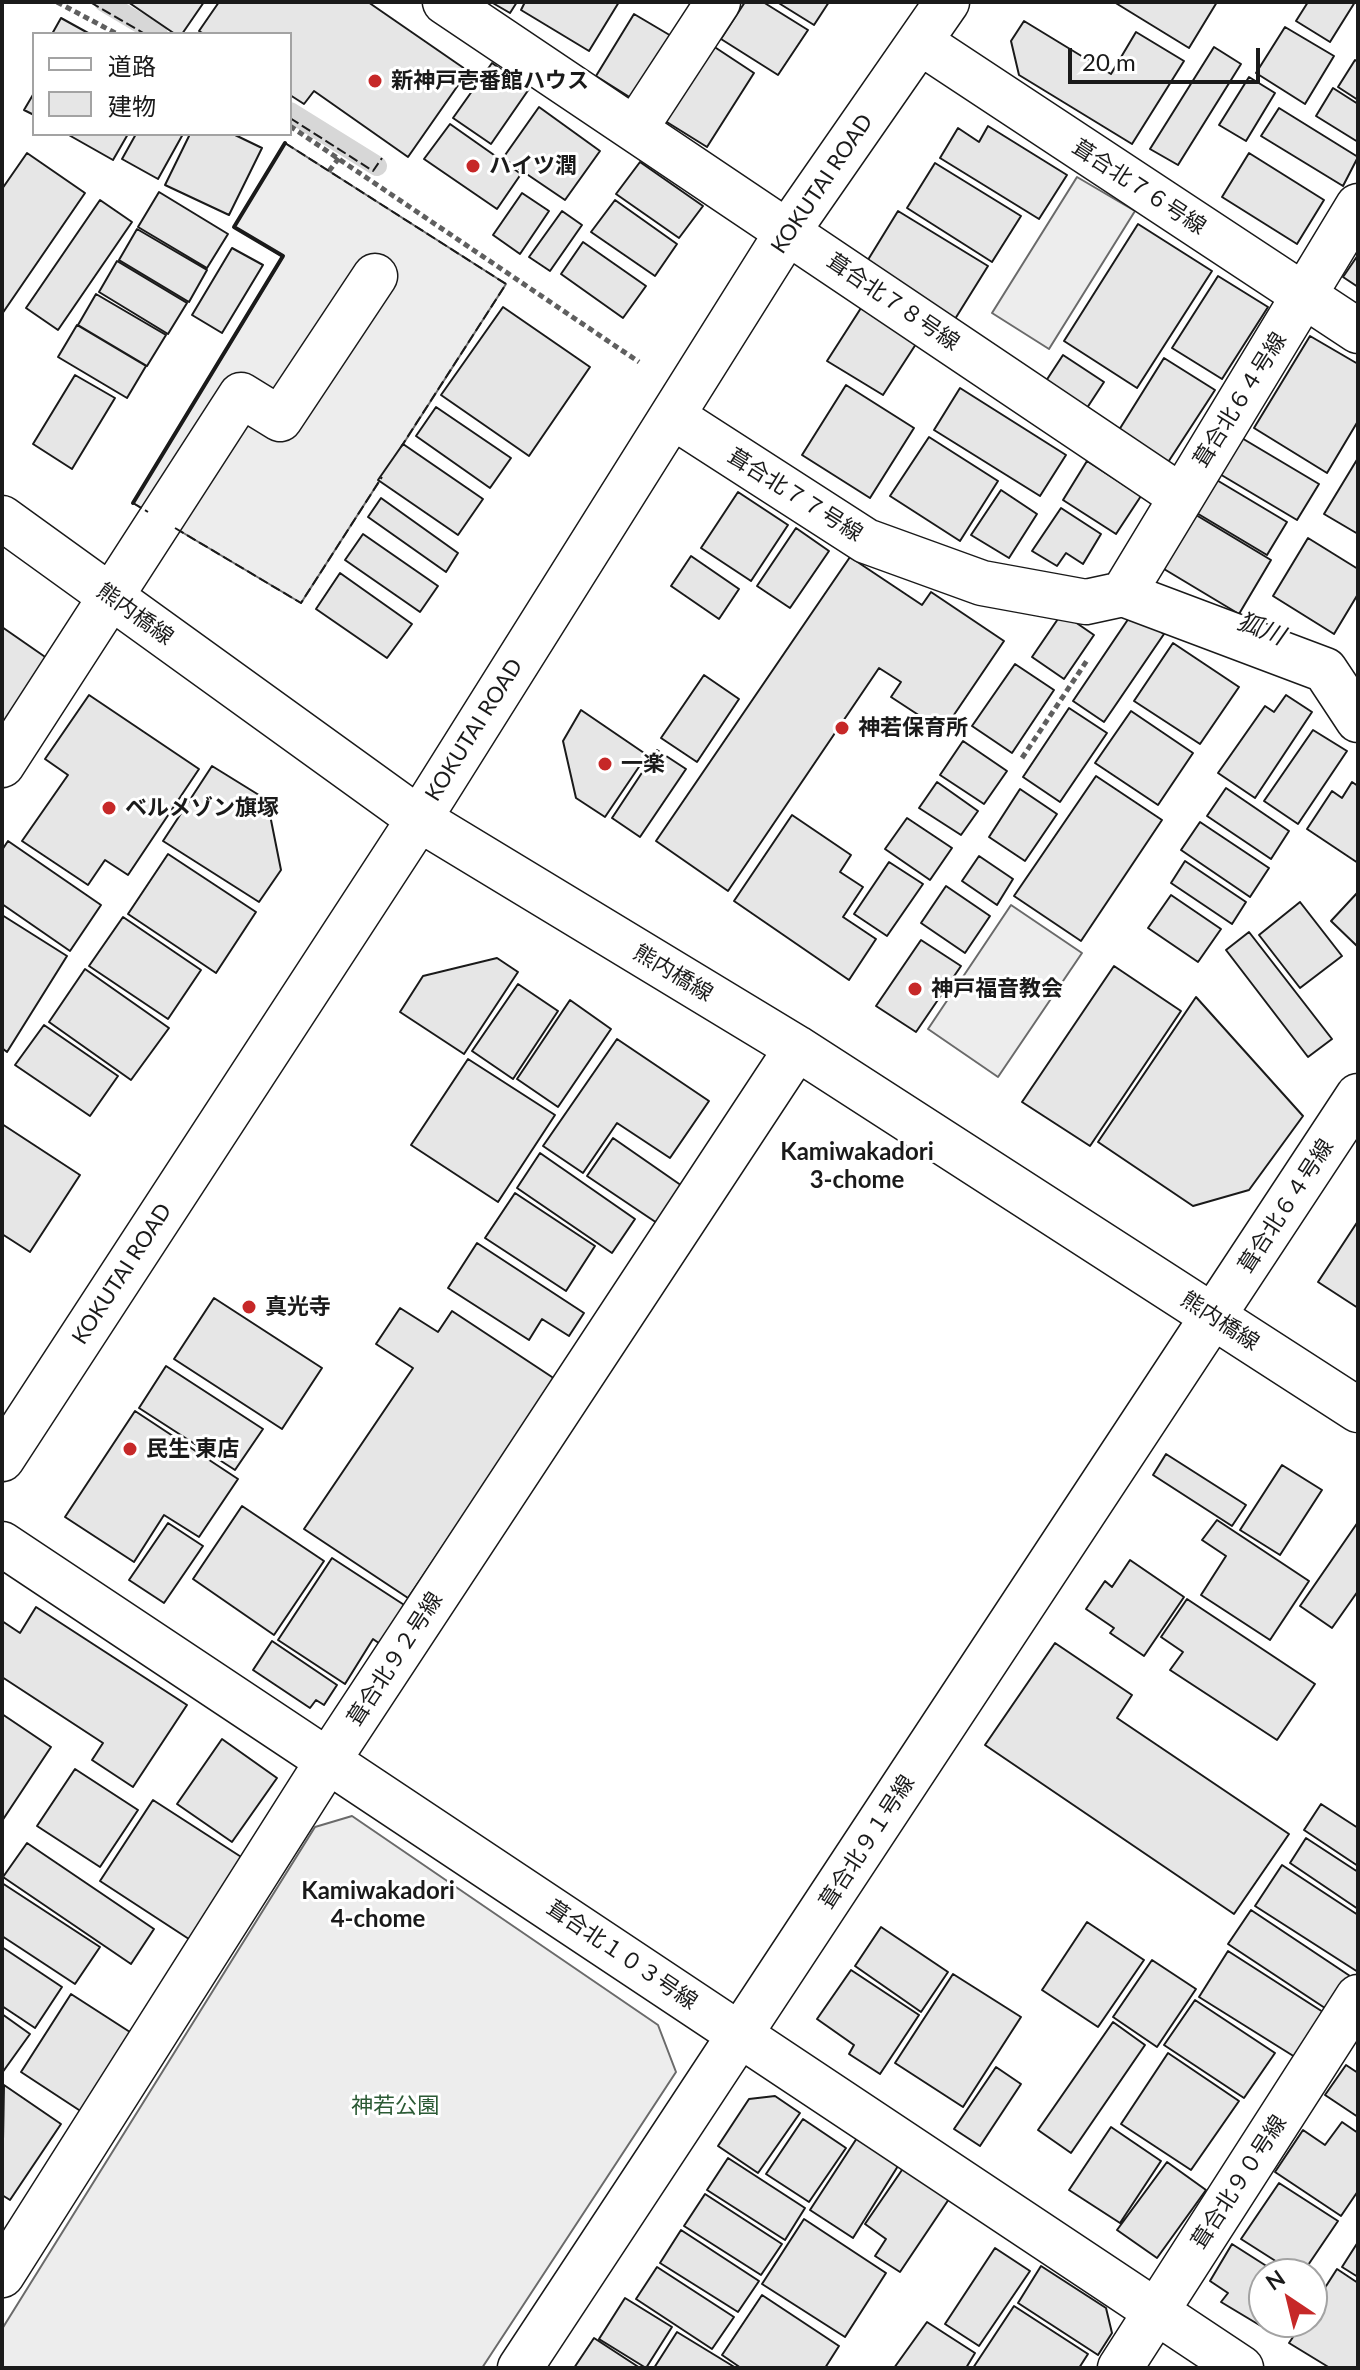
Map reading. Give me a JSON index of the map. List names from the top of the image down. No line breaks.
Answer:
{"streets":{"street":["KOKUTAI ROAD","葺合北７６号線","葺合北７８号線","葺合北６４号線","葺合北７７号線","熊内橋線","葺合北９２号線","葺合北９１号線","葺合北１０３号線","葺合北９０号線"]},"crossings":[["KOKUTAI ROAD","葺合北７６号線"],["KOKUTAI ROAD","葺合北７８号線"],["KOKUTAI ROAD","葺合北７７号線"],["KOKUTAI ROAD","熊内橋線"],["葺合北７６号線","葺合北６４号線"],["葺合北７８号線","葺合北６４号線"],["葺合北６４号線","葺合北７７号線"],["葺合北６４号線","熊内橋線"],["葺合北６４号線","葺合北９１号線"],["熊内橋線","葺合北９２号線"],["熊内橋線","葺合北９１号線"],["葺合北９２号線","葺合北１０３号線"],["葺合北９１号線","葺合北１０３号線"],["葺合北１０３号線","葺合北９０号線"]],"districts":["Kamiwakadori 3-chome","Kamiwakadori 4-chome"],"water":["狐川"],"parks":["神若公園"],"places":["新神戸壱番館ハウス","ハイツ潤","神若保育所","一楽","ベルメゾン旗塚","神戸福音教会","真光寺","民生 東店"],"legend":["道路","建物"],"scale_bar":"20 m","north":"top left"}
